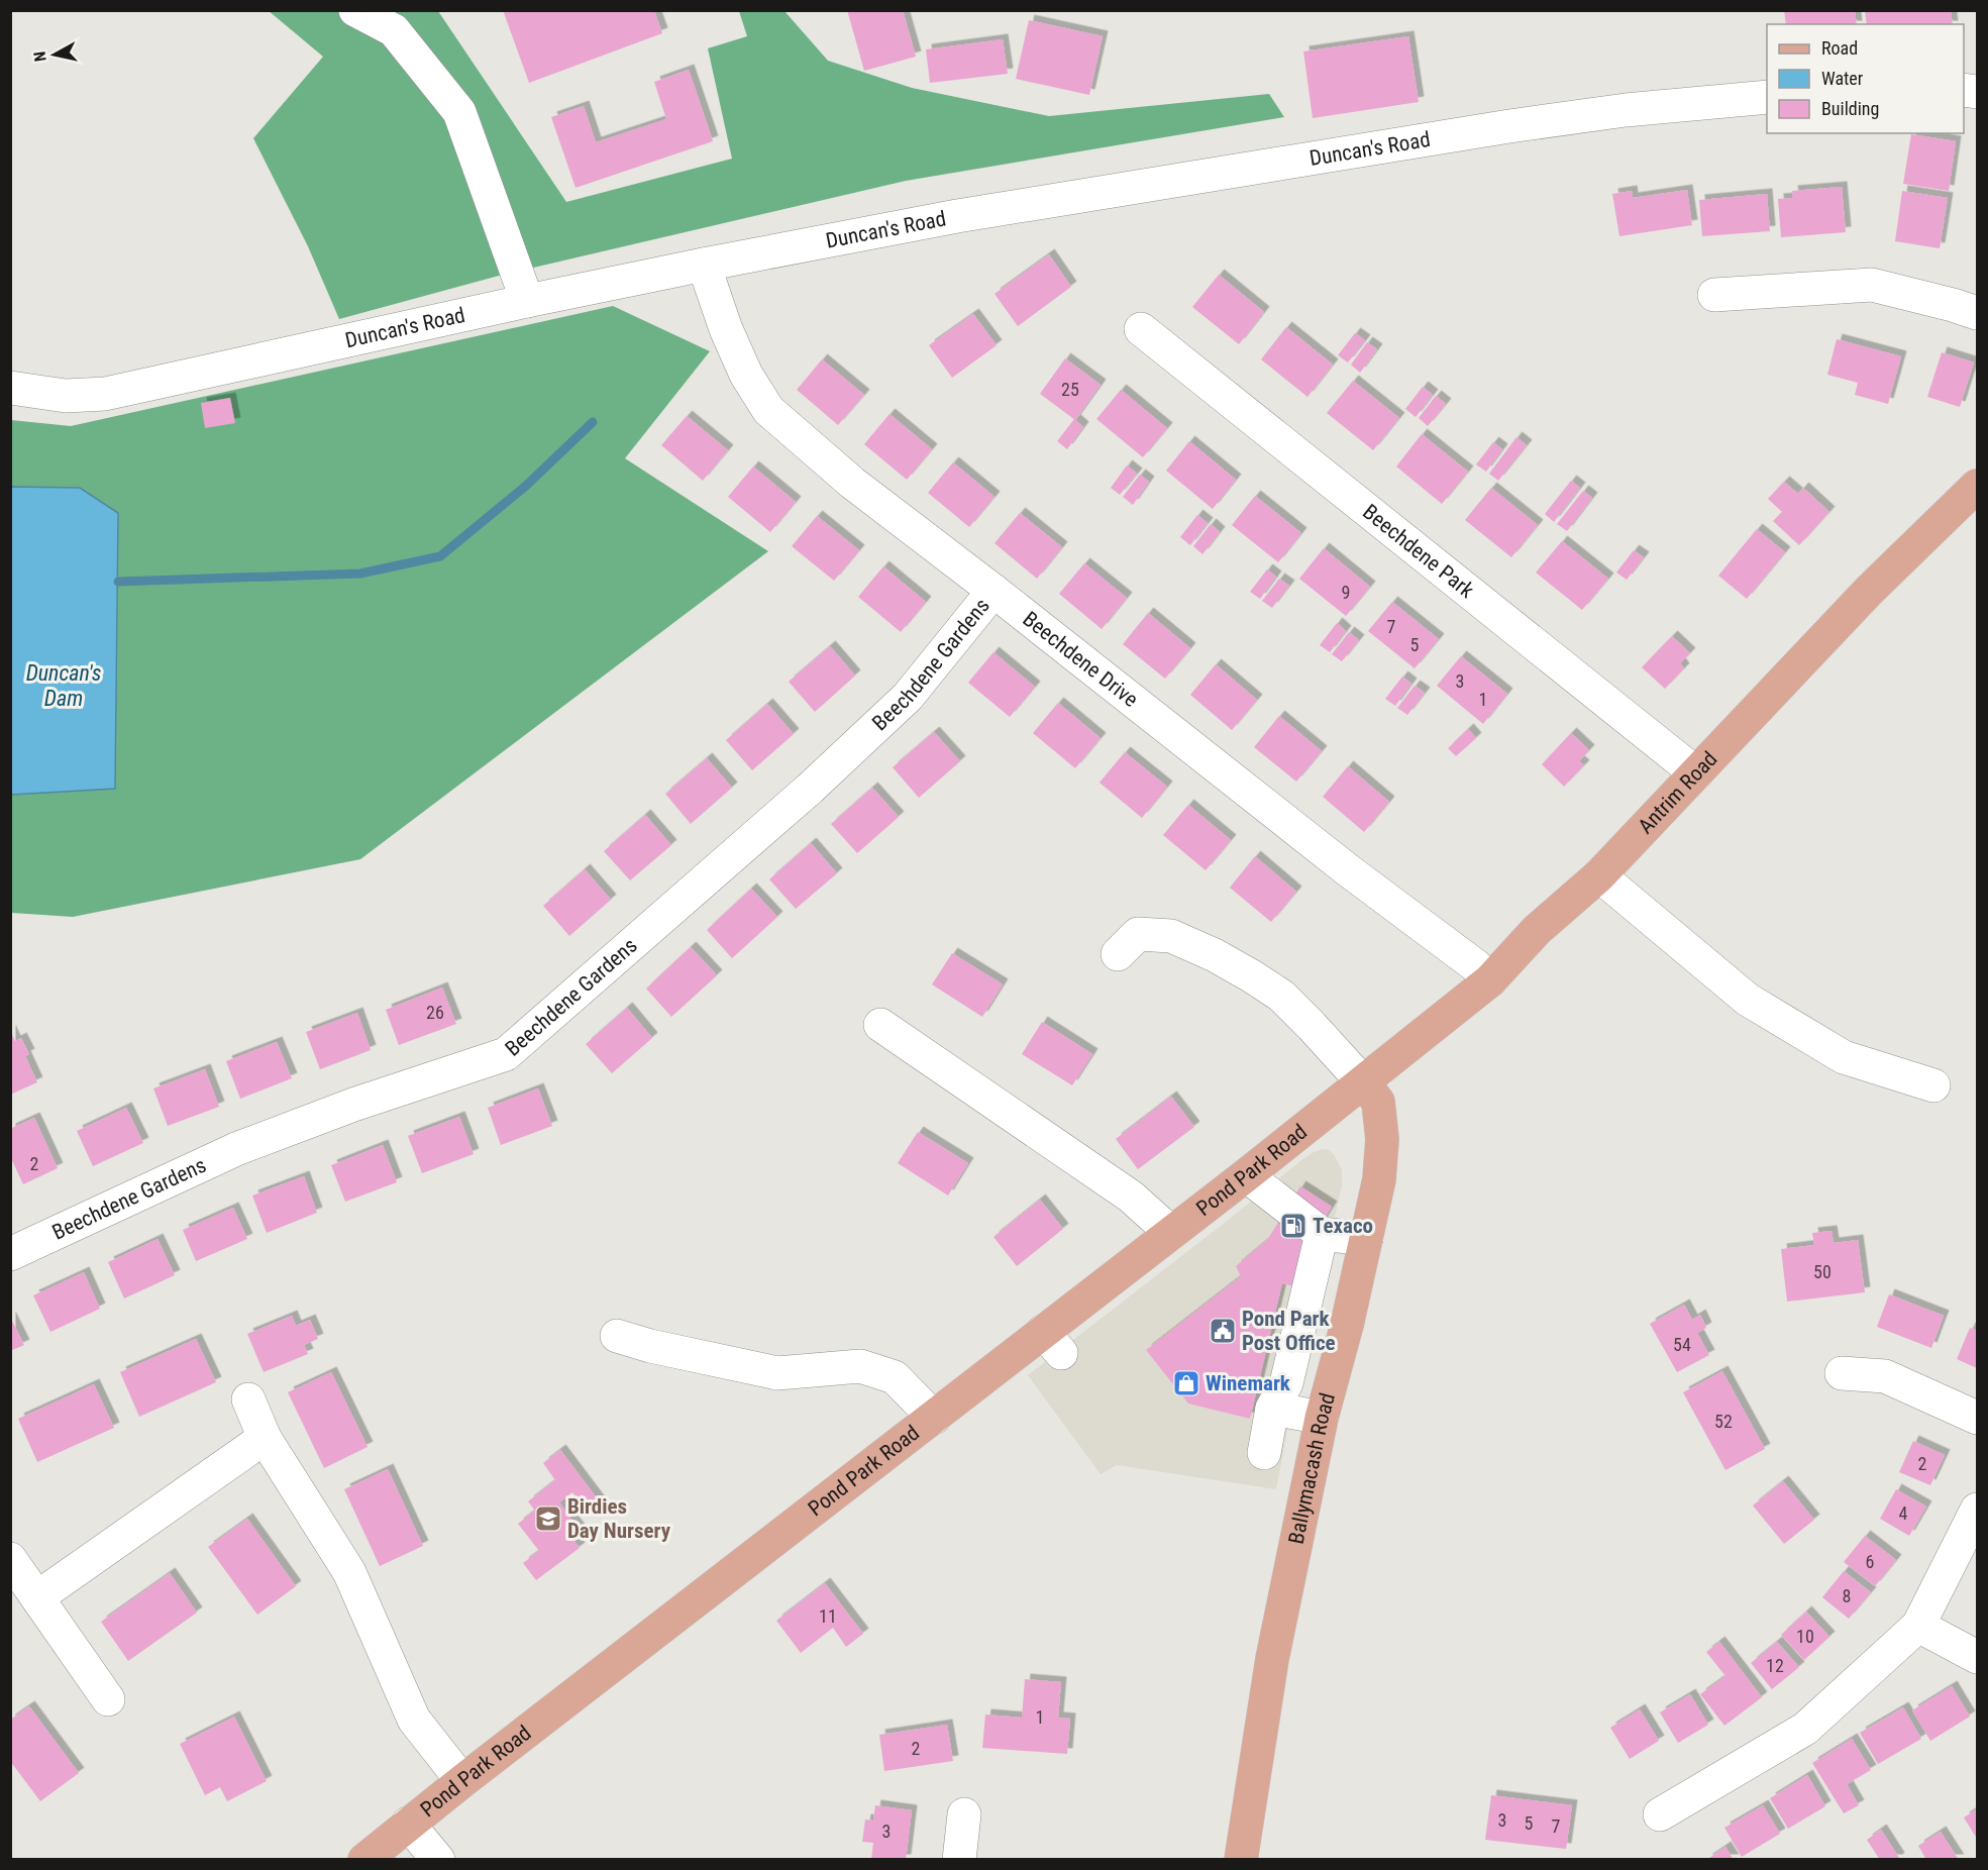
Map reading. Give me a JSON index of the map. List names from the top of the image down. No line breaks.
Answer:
{"streets":{"main road":["Antrim Road","Pond Park Road","Ballymacash Road"],"street":["Duncan's Road","Beechdene Park","Beechdene Drive","Beechdene Gardens"]},"crossings":[["Duncan's Road","Beechdene Drive"],["Beechdene Park","Antrim Road"],["Beechdene Drive","Beechdene Gardens"],["Beechdene Drive","Antrim Road"],["Antrim Road","Pond Park Road"],["Antrim Road","Ballymacash Road"],["Pond Park Road","Ballymacash Road"]],"water":["Duncan's Dam"],"places":{"fuel station":["Texaco"],"public building":["Pond Park Post Office"],"shop":["Winemark"],"school or university":["Birdies Day Nursery"]},"house_numbers":["25","9","7","5","3","1","26","2","50","54","52","2","4","6","8","11","10","12","1","2","3","5","7","3"],"legend":["Road","Water","Building"],"north":"left"}
